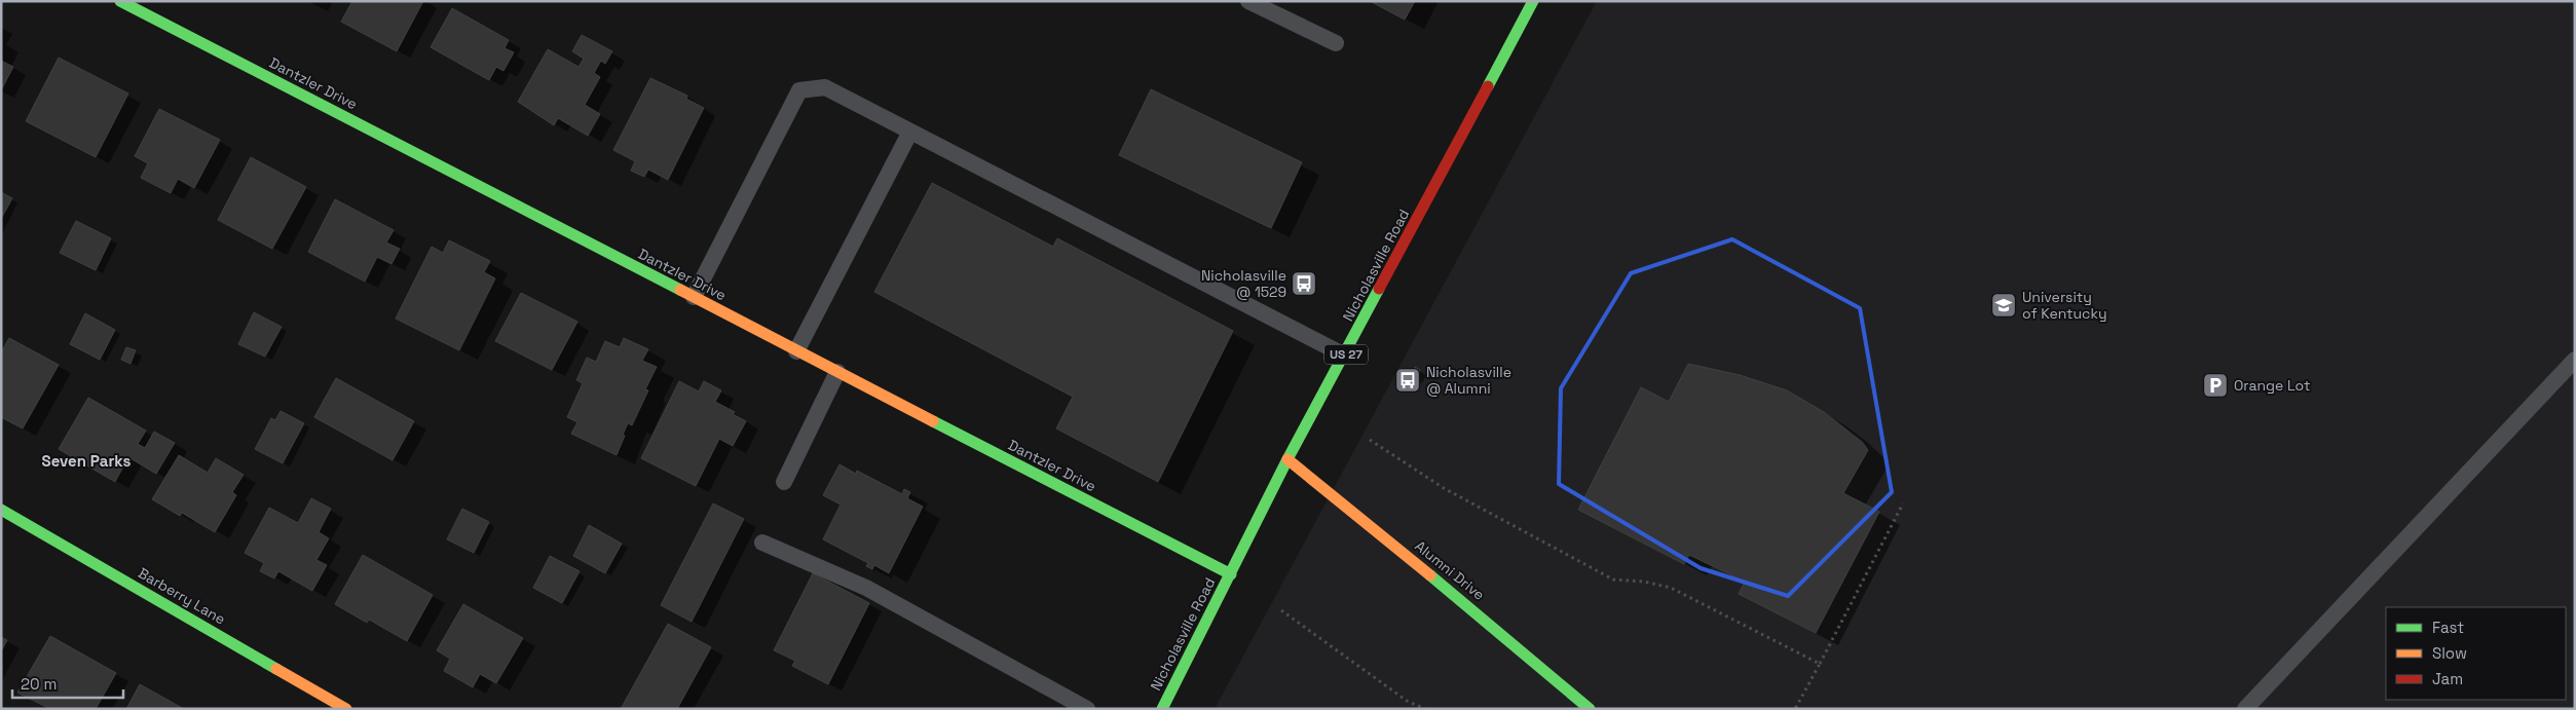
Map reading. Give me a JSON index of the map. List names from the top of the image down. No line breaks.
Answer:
{"streets":{"street":["Dantzler Drive","Nicholasville Road","US 27","Alumni Drive","Barberry Lane"]},"crossings":[["Dantzler Drive","Nicholasville Road"],["Nicholasville Road","Alumni Drive"]],"districts":["Seven Parks"],"places":{"bus stop":["Nicholasville @ 1529","Nicholasville @ Alumni"],"school or university":["University of Kentucky"],"parking":["Orange Lot"]},"legend":["Fast","Slow","Jam"],"scale_bar":"20 m"}
